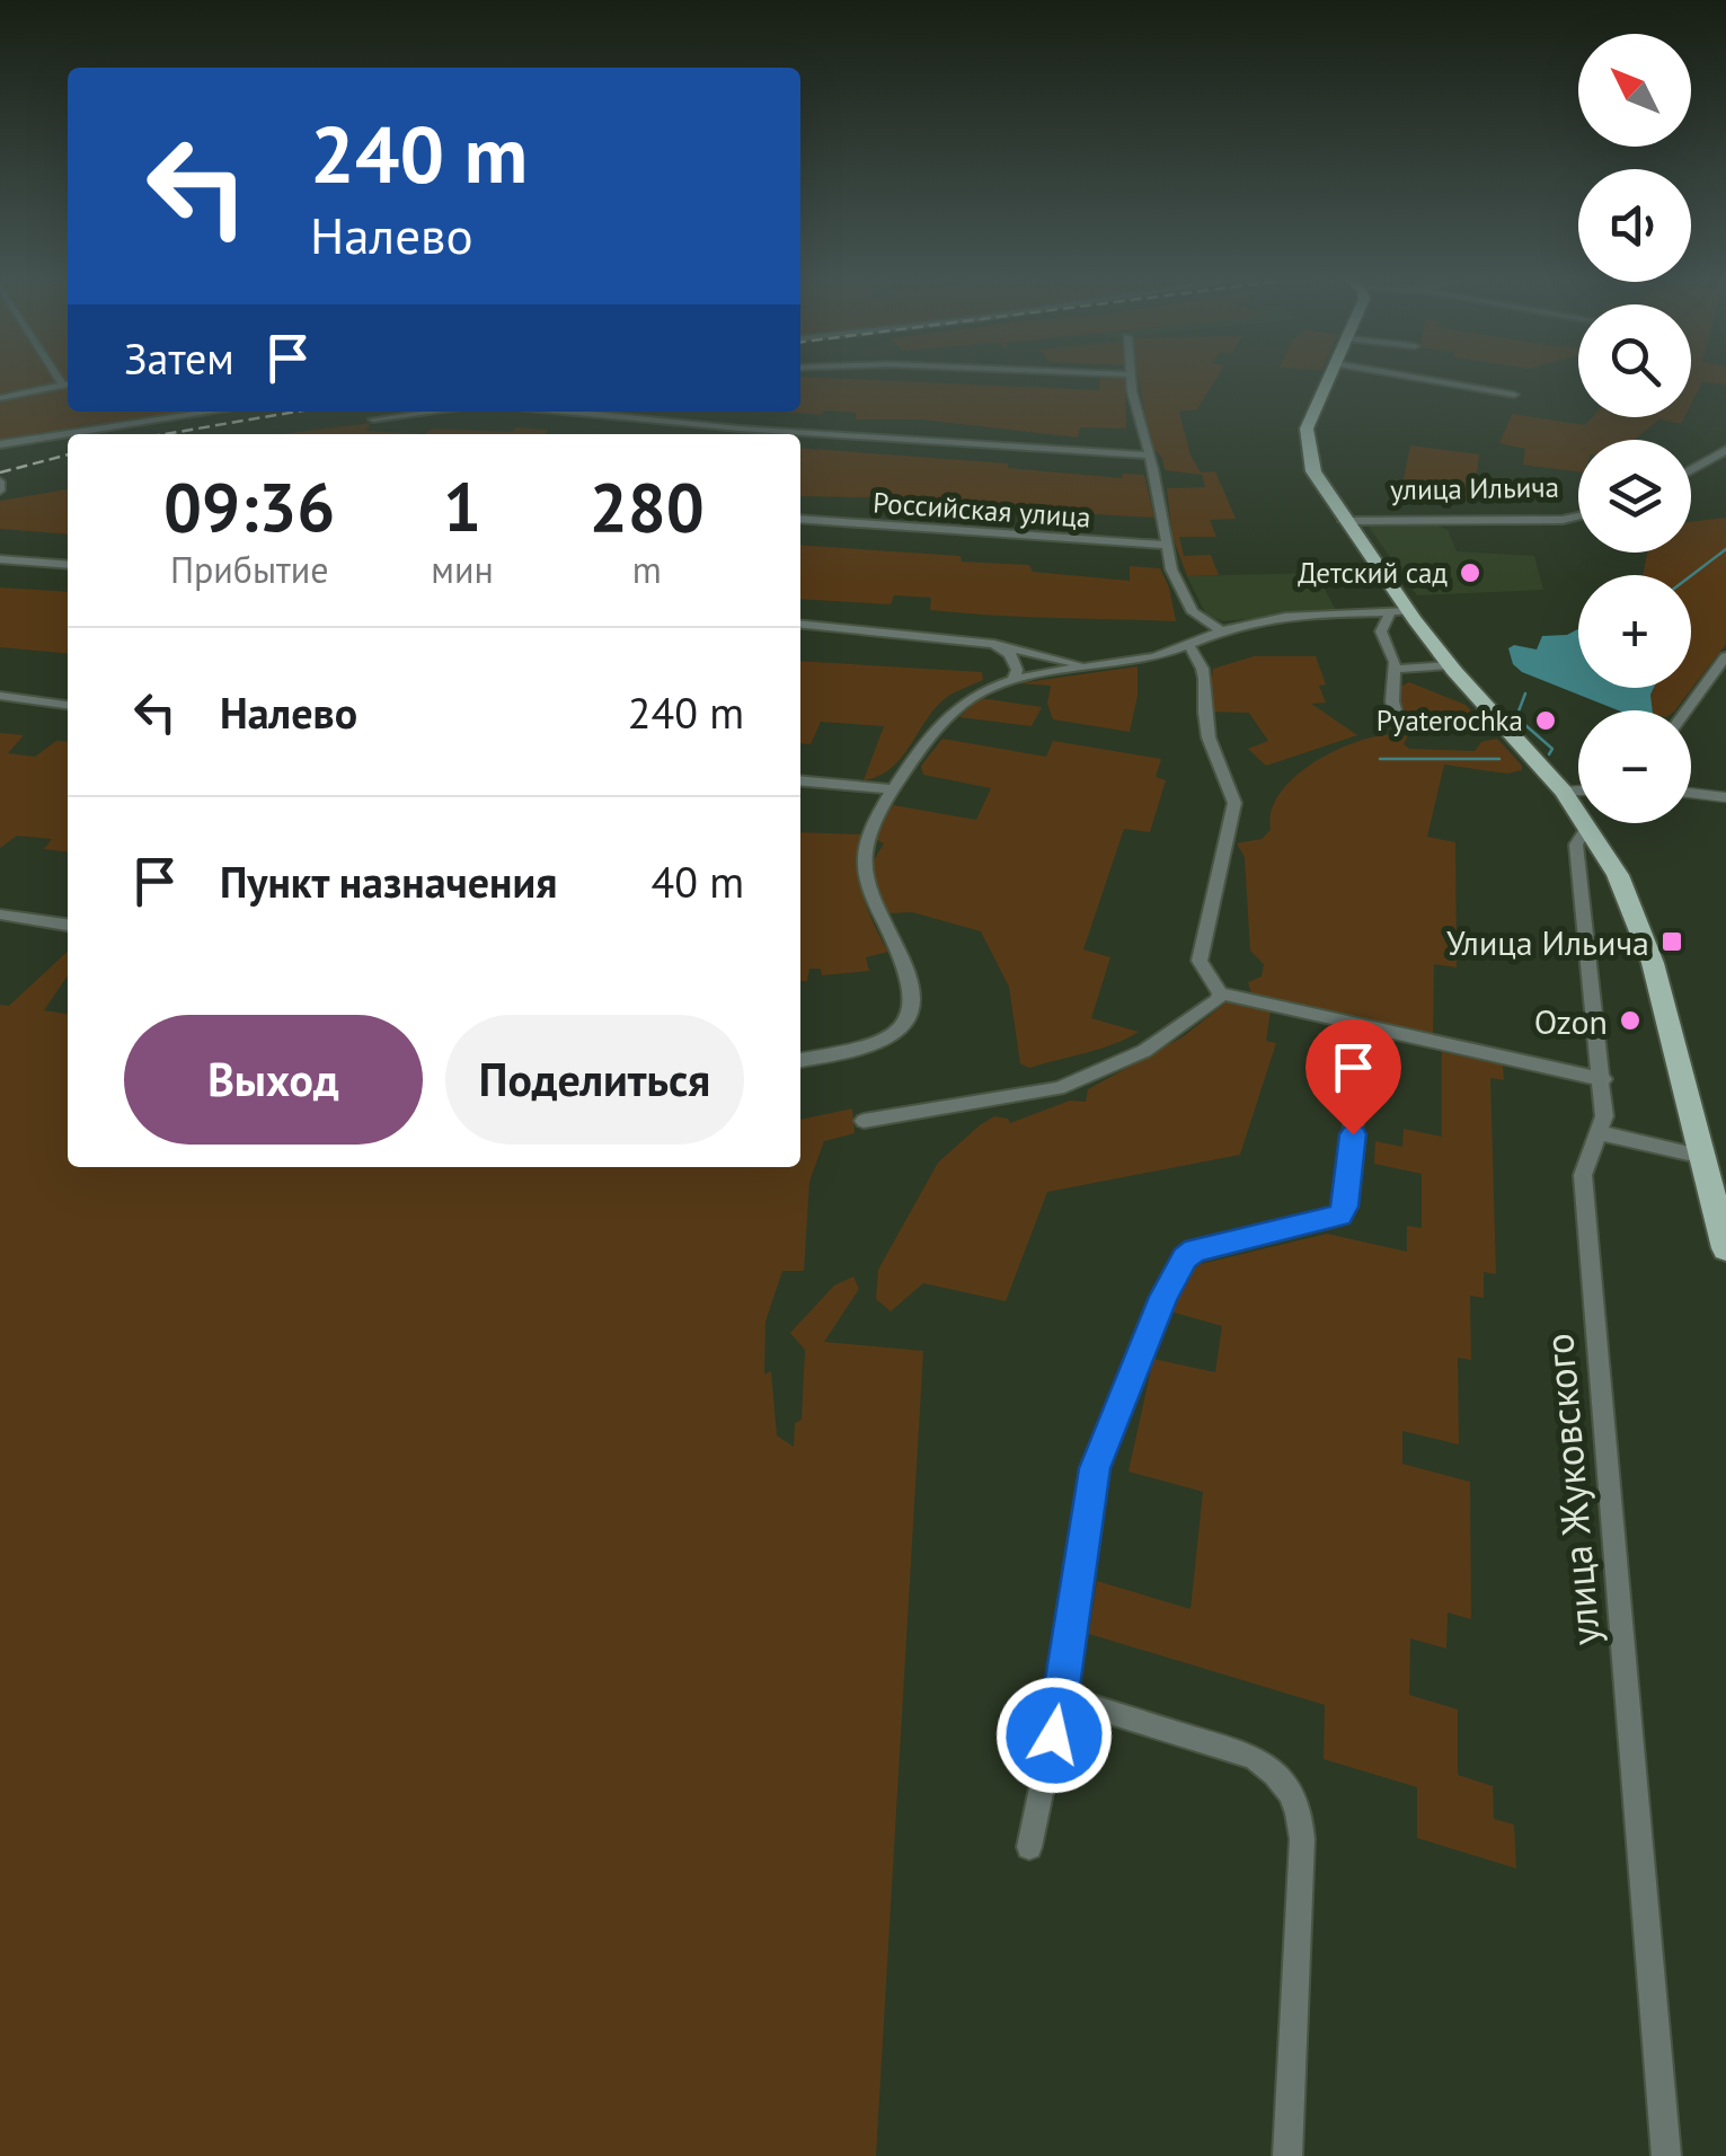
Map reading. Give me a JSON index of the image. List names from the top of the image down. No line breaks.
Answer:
{"streets":{"street":["улица Ильича","Российская улица","улица Жуковского"]},"places":{"other":["Детский сад","Pyaterochka","Ozon"],"transit":["Улица Ильича"]},"north":"top left","page":{"map_buttons":["+","−"],"turn":["240 m","Налево"],"then":"Затем","eta":["09:36","Прибытие","1","мин","280","m"],"list":[{"name":"Налево","value":"240 m"},{"name":"Пункт назначения","value":"40 m"}],"buttons":["Выход","Поделиться"]}}
